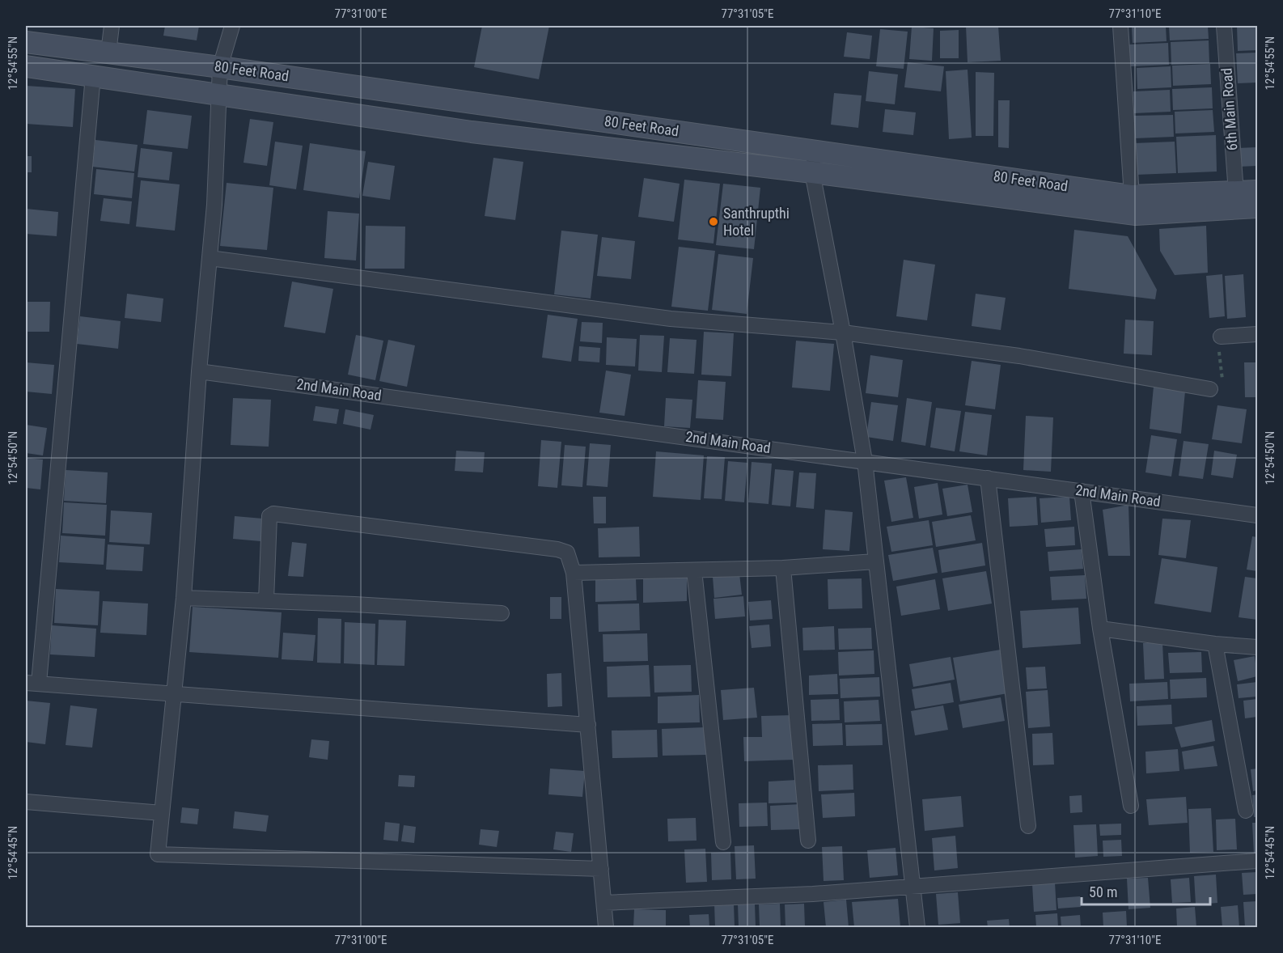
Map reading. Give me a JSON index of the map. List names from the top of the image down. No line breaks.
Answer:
{"streets":{"main road":["80 Feet Road"],"street":["6th Main Road","2nd Main Road"]},"crossings":[["80 Feet Road","6th Main Road"]],"places":["Santhrupthi Hotel"],"scale_bar":"50 m","coordinates":["77°31'00\"E","77°31'05\"E","77°31'10\"E","12°54'55\"N","12°54'50\"N","12°54'45\"N"]}
